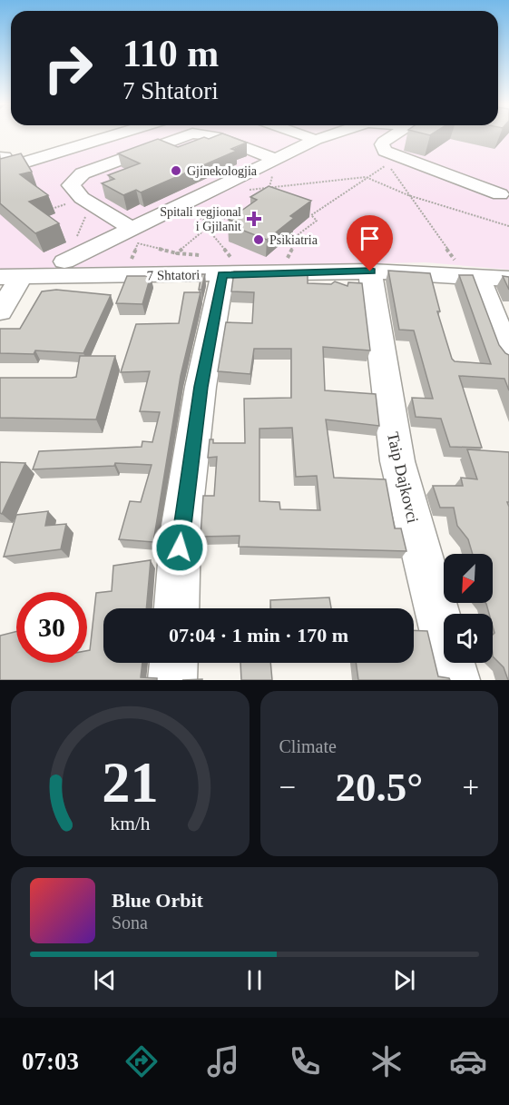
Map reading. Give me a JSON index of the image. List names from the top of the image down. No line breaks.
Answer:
{"streets":{"street":["7 Shtatori","Taip Dajkovci"]},"crossings":[["7 Shtatori","Taip Dajkovci"]],"places":{"other":["Gjinekologjia","Psikiatria"],"health":["Spitali regjional i Gjilanit"]},"north":"bottom left","page":{"turn":["110 m","7 Shtatori"],"limit":"30","trip":"07:04 · 1 min · 170 m","tile":"Climate","heat":["−","20.5°","+"],"song":["Blue Orbit","Sona"],"tabs":"07:03","gauge":["21","km/h"]}}
